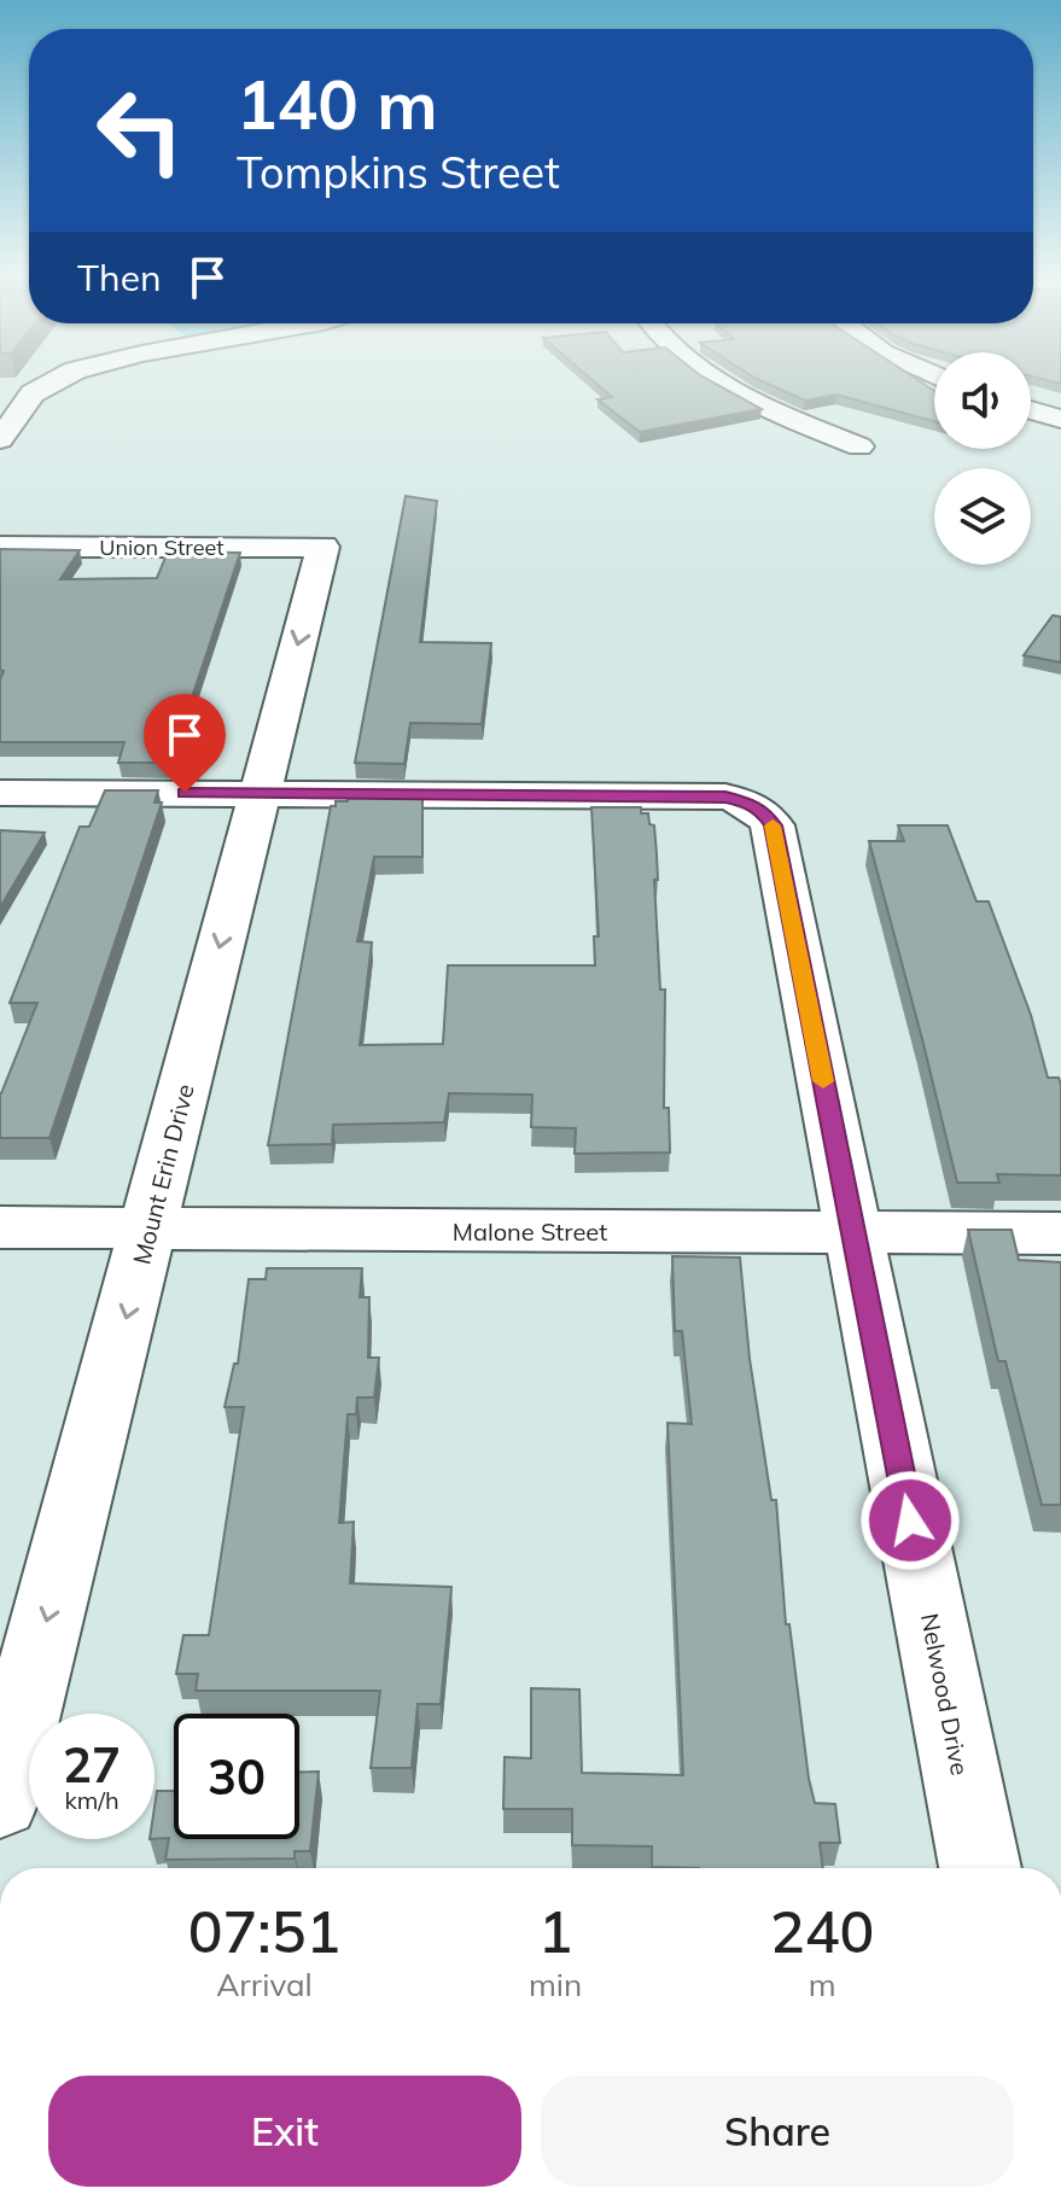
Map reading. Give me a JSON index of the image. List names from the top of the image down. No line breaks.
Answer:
{"streets":{"street":["Union Street","Mount Erin Drive","Malone Street","Nelwood Drive"]},"crossings":[["Union Street","Mount Erin Drive"],["Mount Erin Drive","Malone Street"],["Mount Erin Drive","Nelwood Drive"],["Malone Street","Nelwood Drive"]],"one_way":["Mount Erin Drive"],"page":{"turn":["140 m","Tompkins Street"],"then":"Then","speed":"27 km/h","limit":"30","eta":["07:51","Arrival","1","min","240","m"],"buttons":["Exit","Share"]}}
